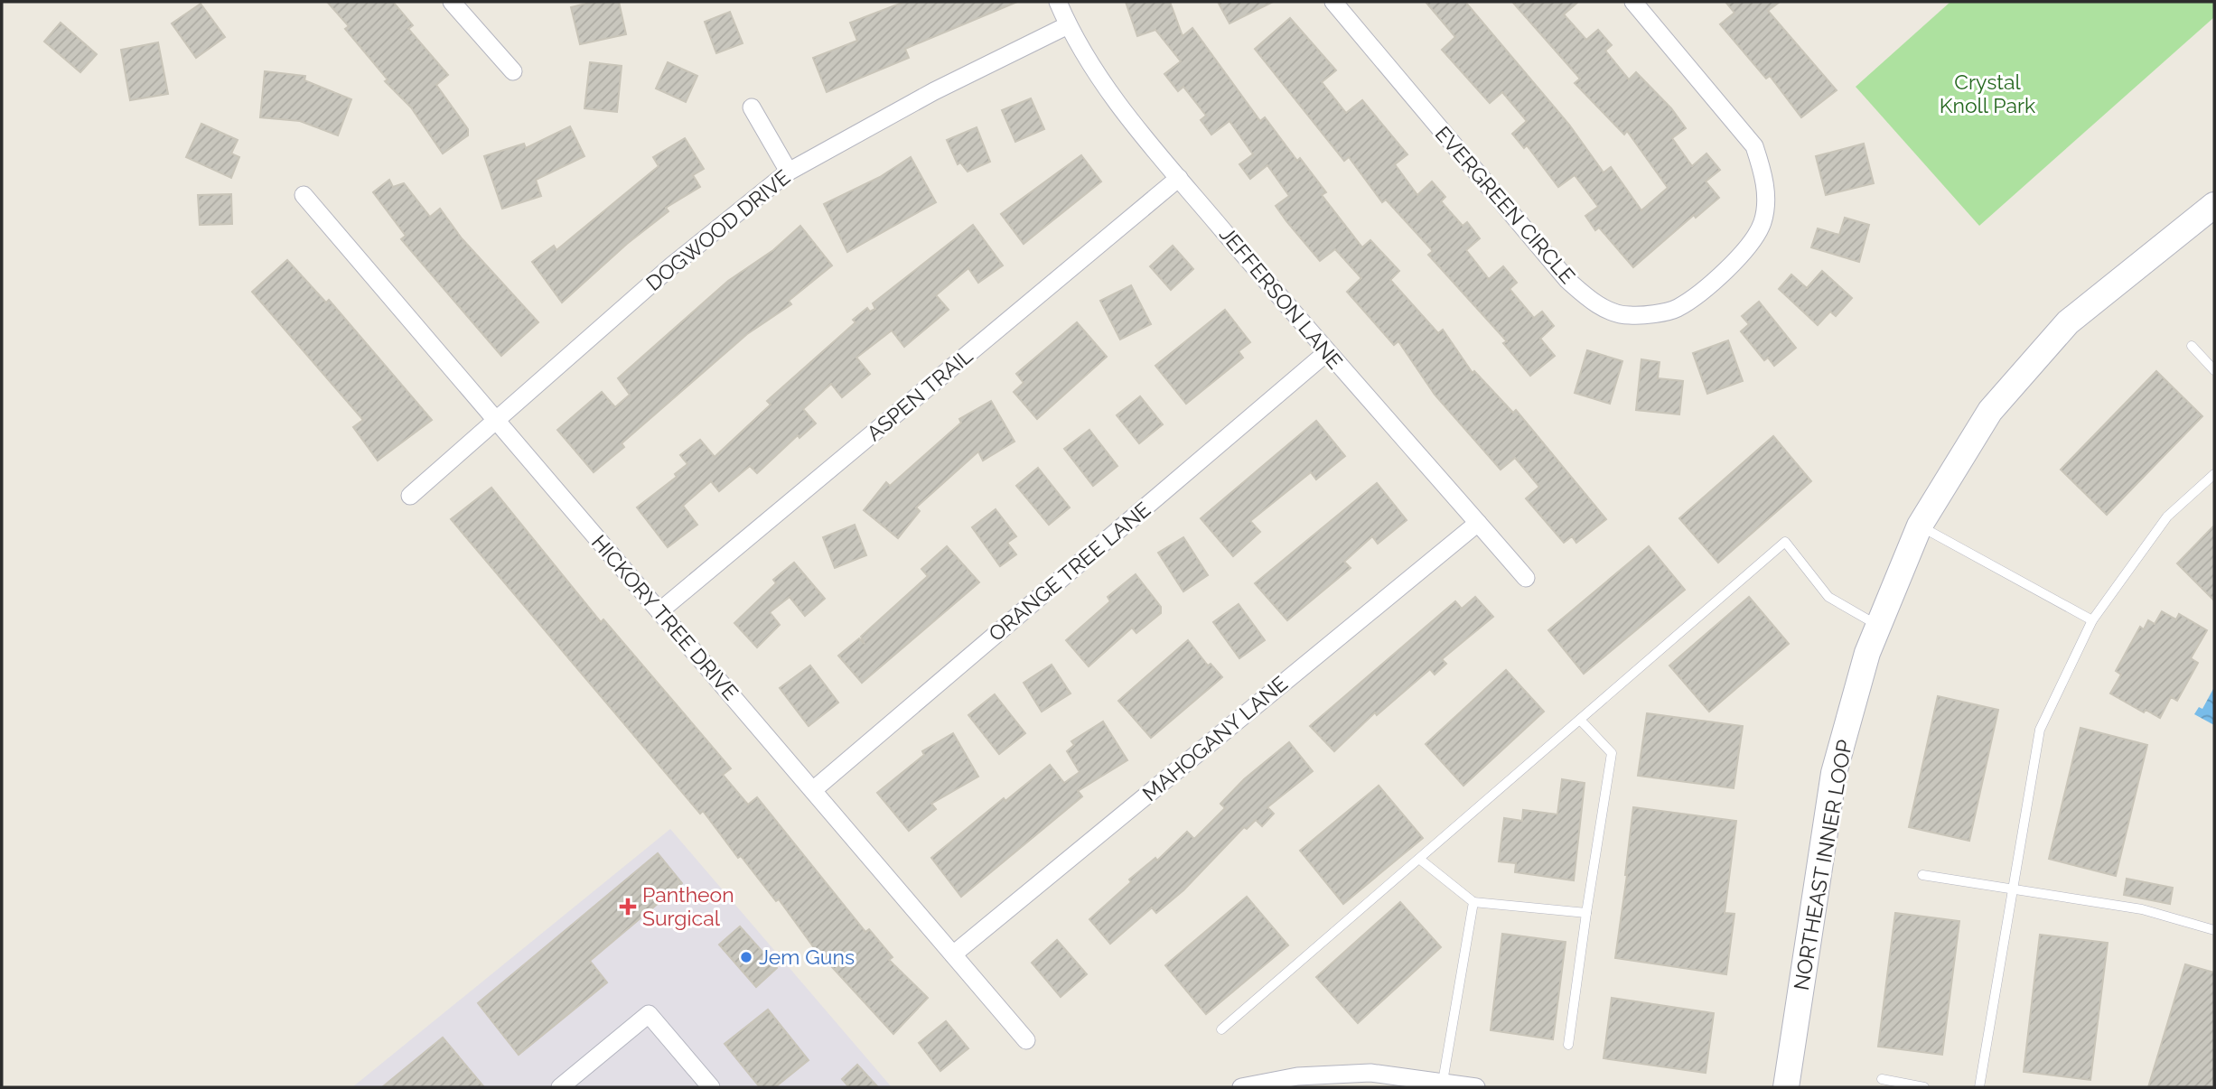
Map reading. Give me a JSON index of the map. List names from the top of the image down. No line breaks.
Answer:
{"streets":{"main road":["NORTHEAST INNER LOOP"],"street":["EVERGREEN CIRCLE","DOGWOOD DRIVE","JEFFERSON LANE","ASPEN TRAIL","ORANGE TREE LANE","HICKORY TREE DRIVE","MAHOGANY LANE"]},"crossings":[["DOGWOOD DRIVE","JEFFERSON LANE"],["DOGWOOD DRIVE","HICKORY TREE DRIVE"],["JEFFERSON LANE","ASPEN TRAIL"],["JEFFERSON LANE","ORANGE TREE LANE"],["JEFFERSON LANE","MAHOGANY LANE"],["ASPEN TRAIL","HICKORY TREE DRIVE"],["ORANGE TREE LANE","HICKORY TREE DRIVE"],["HICKORY TREE DRIVE","MAHOGANY LANE"]],"parks":["Crystal Knoll Park"],"places":{"health":["Pantheon Surgical"],"other":["Jem Guns"]}}
